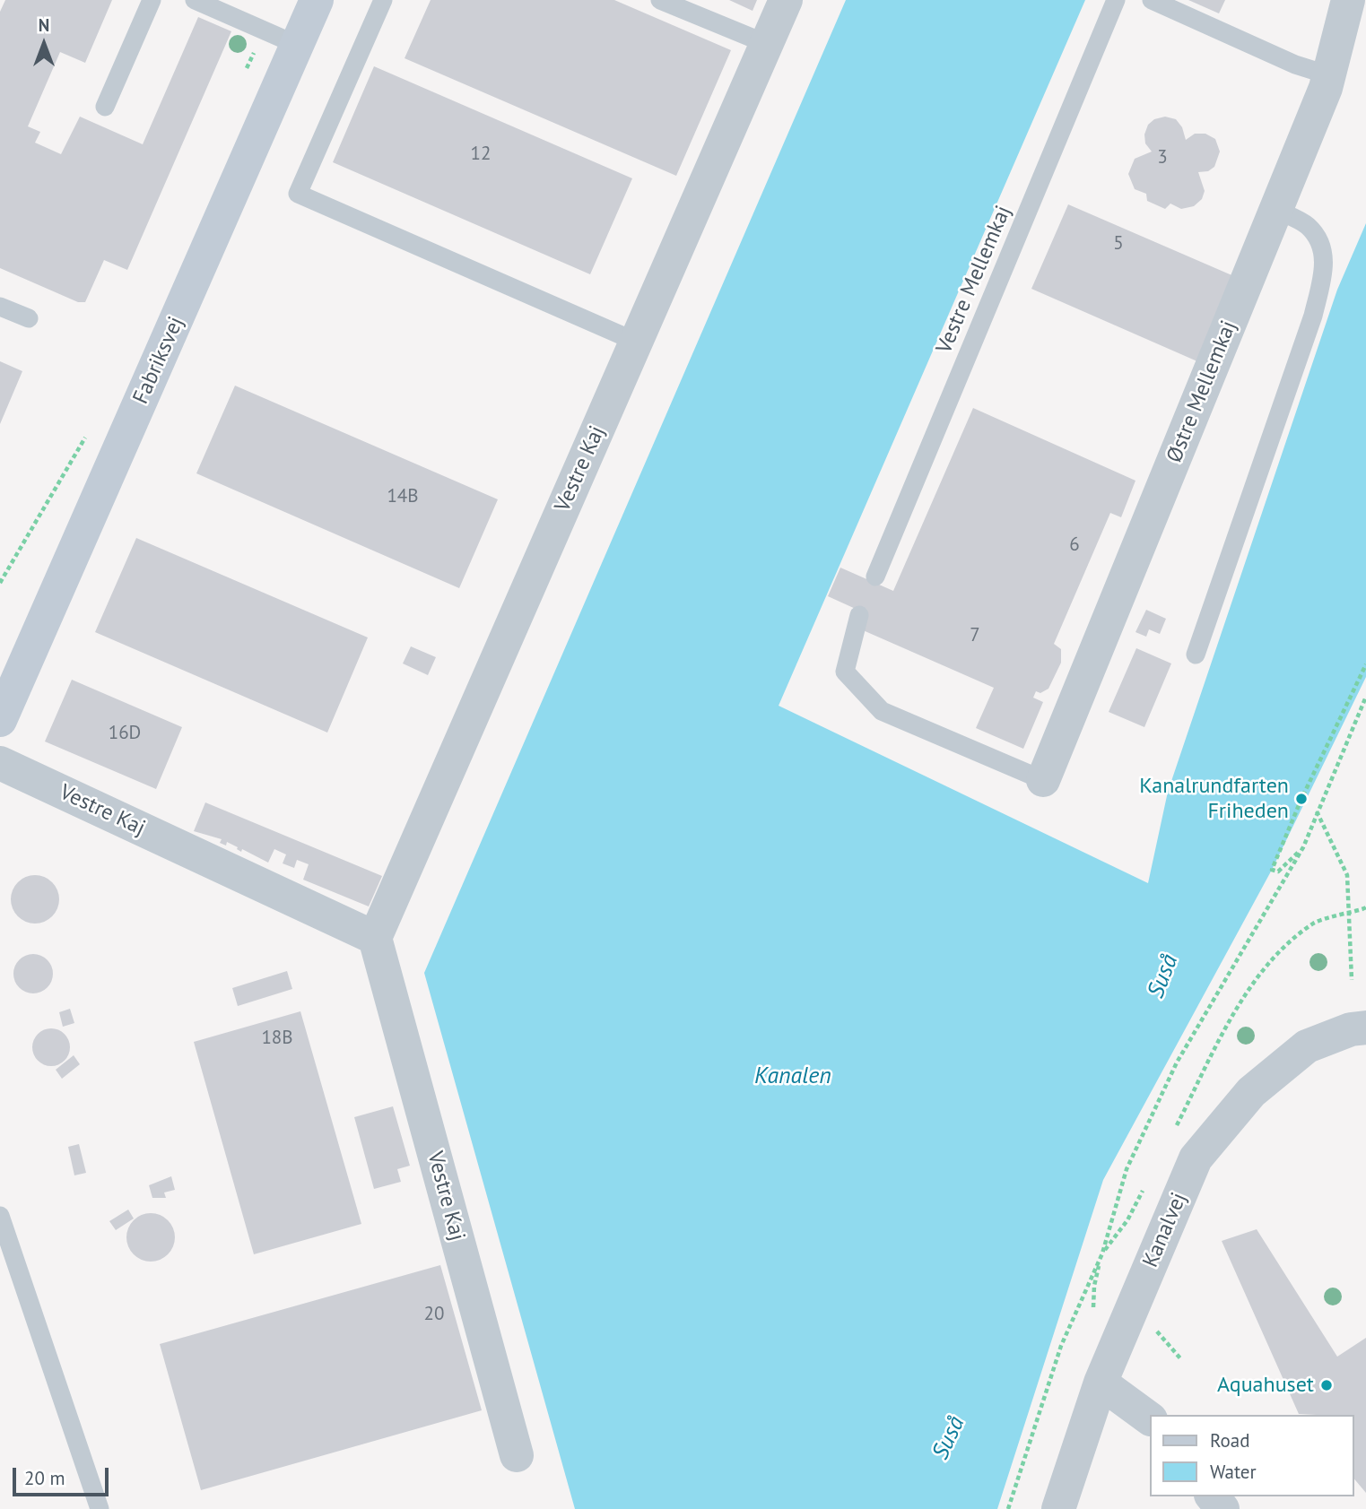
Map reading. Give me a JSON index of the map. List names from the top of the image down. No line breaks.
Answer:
{"streets":{"street":["Fabriksvej","Østre Mellemkaj","Vestre Kaj","Kanalvej"],"lane":["Vestre Mellemkaj"]},"water":["Suså","Kanalen"],"places":["Kanalrundfarten Friheden","Aquahuset"],"house_numbers":["12","3","5","14B","6","7","16D","18B","20"],"legend":["Road","Water"],"scale_bar":"20 m","north":"top"}
